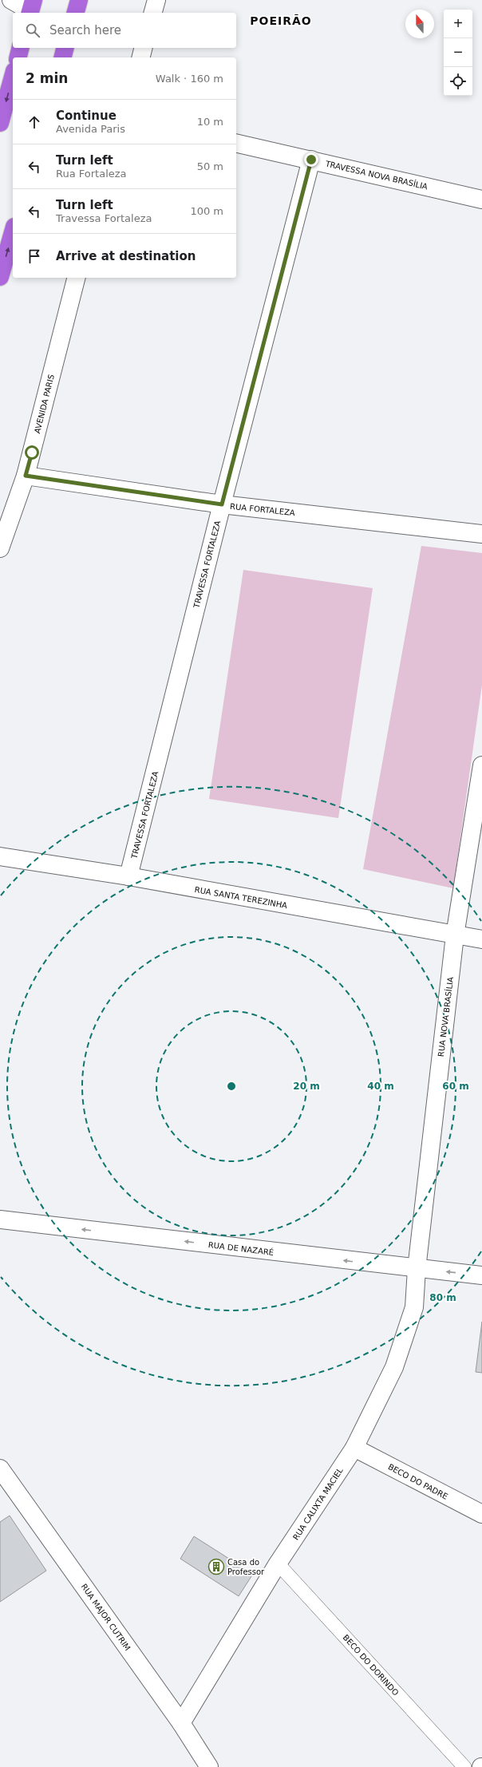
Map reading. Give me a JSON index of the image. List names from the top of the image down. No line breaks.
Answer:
{"streets":{"street":["TRAVESSA NOVA BRASÍLIA","AVENIDA PARIS","RUA FORTALEZA","TRAVESSA FORTALEZA","RUA SANTA TEREZINHA","RUA NOVA BRASÍLIA","RUA DE NAZARÉ","BECO DO PADRE","RUA CALIXTA MACIEL","RUA MAJOR CUTRIM"],"lane":["BECO DO DORINDO"]},"crossings":[["TRAVESSA NOVA BRASÍLIA","TRAVESSA FORTALEZA"],["AVENIDA PARIS","RUA FORTALEZA"],["RUA FORTALEZA","TRAVESSA FORTALEZA"],["TRAVESSA FORTALEZA","RUA SANTA TEREZINHA"],["RUA SANTA TEREZINHA","RUA NOVA BRASÍLIA"],["RUA NOVA BRASÍLIA","RUA DE NAZARÉ"],["RUA NOVA BRASÍLIA","RUA CALIXTA MACIEL"],["RUA DE NAZARÉ","RUA CALIXTA MACIEL"],["BECO DO PADRE","RUA CALIXTA MACIEL"],["RUA CALIXTA MACIEL","RUA MAJOR CUTRIM"],["RUA CALIXTA MACIEL","BECO DO DORINDO"]],"one_way":["RUA DE NAZARÉ"],"districts":["POEIRÃO"],"places":{"building":["Casa do Professor"]},"north":"top","page":{"map_buttons":["+","−"],"search":"Search here","heading":["2 min","Walk · 160 m"],"list":[["Continue","Avenida Paris","10 m"],["Turn left","Rua Fortaleza","50 m"],["Turn left","Travessa Fortaleza","100 m"],"Arrive at destination"]},"rings":["20 m","40 m","60 m","80 m"]}
